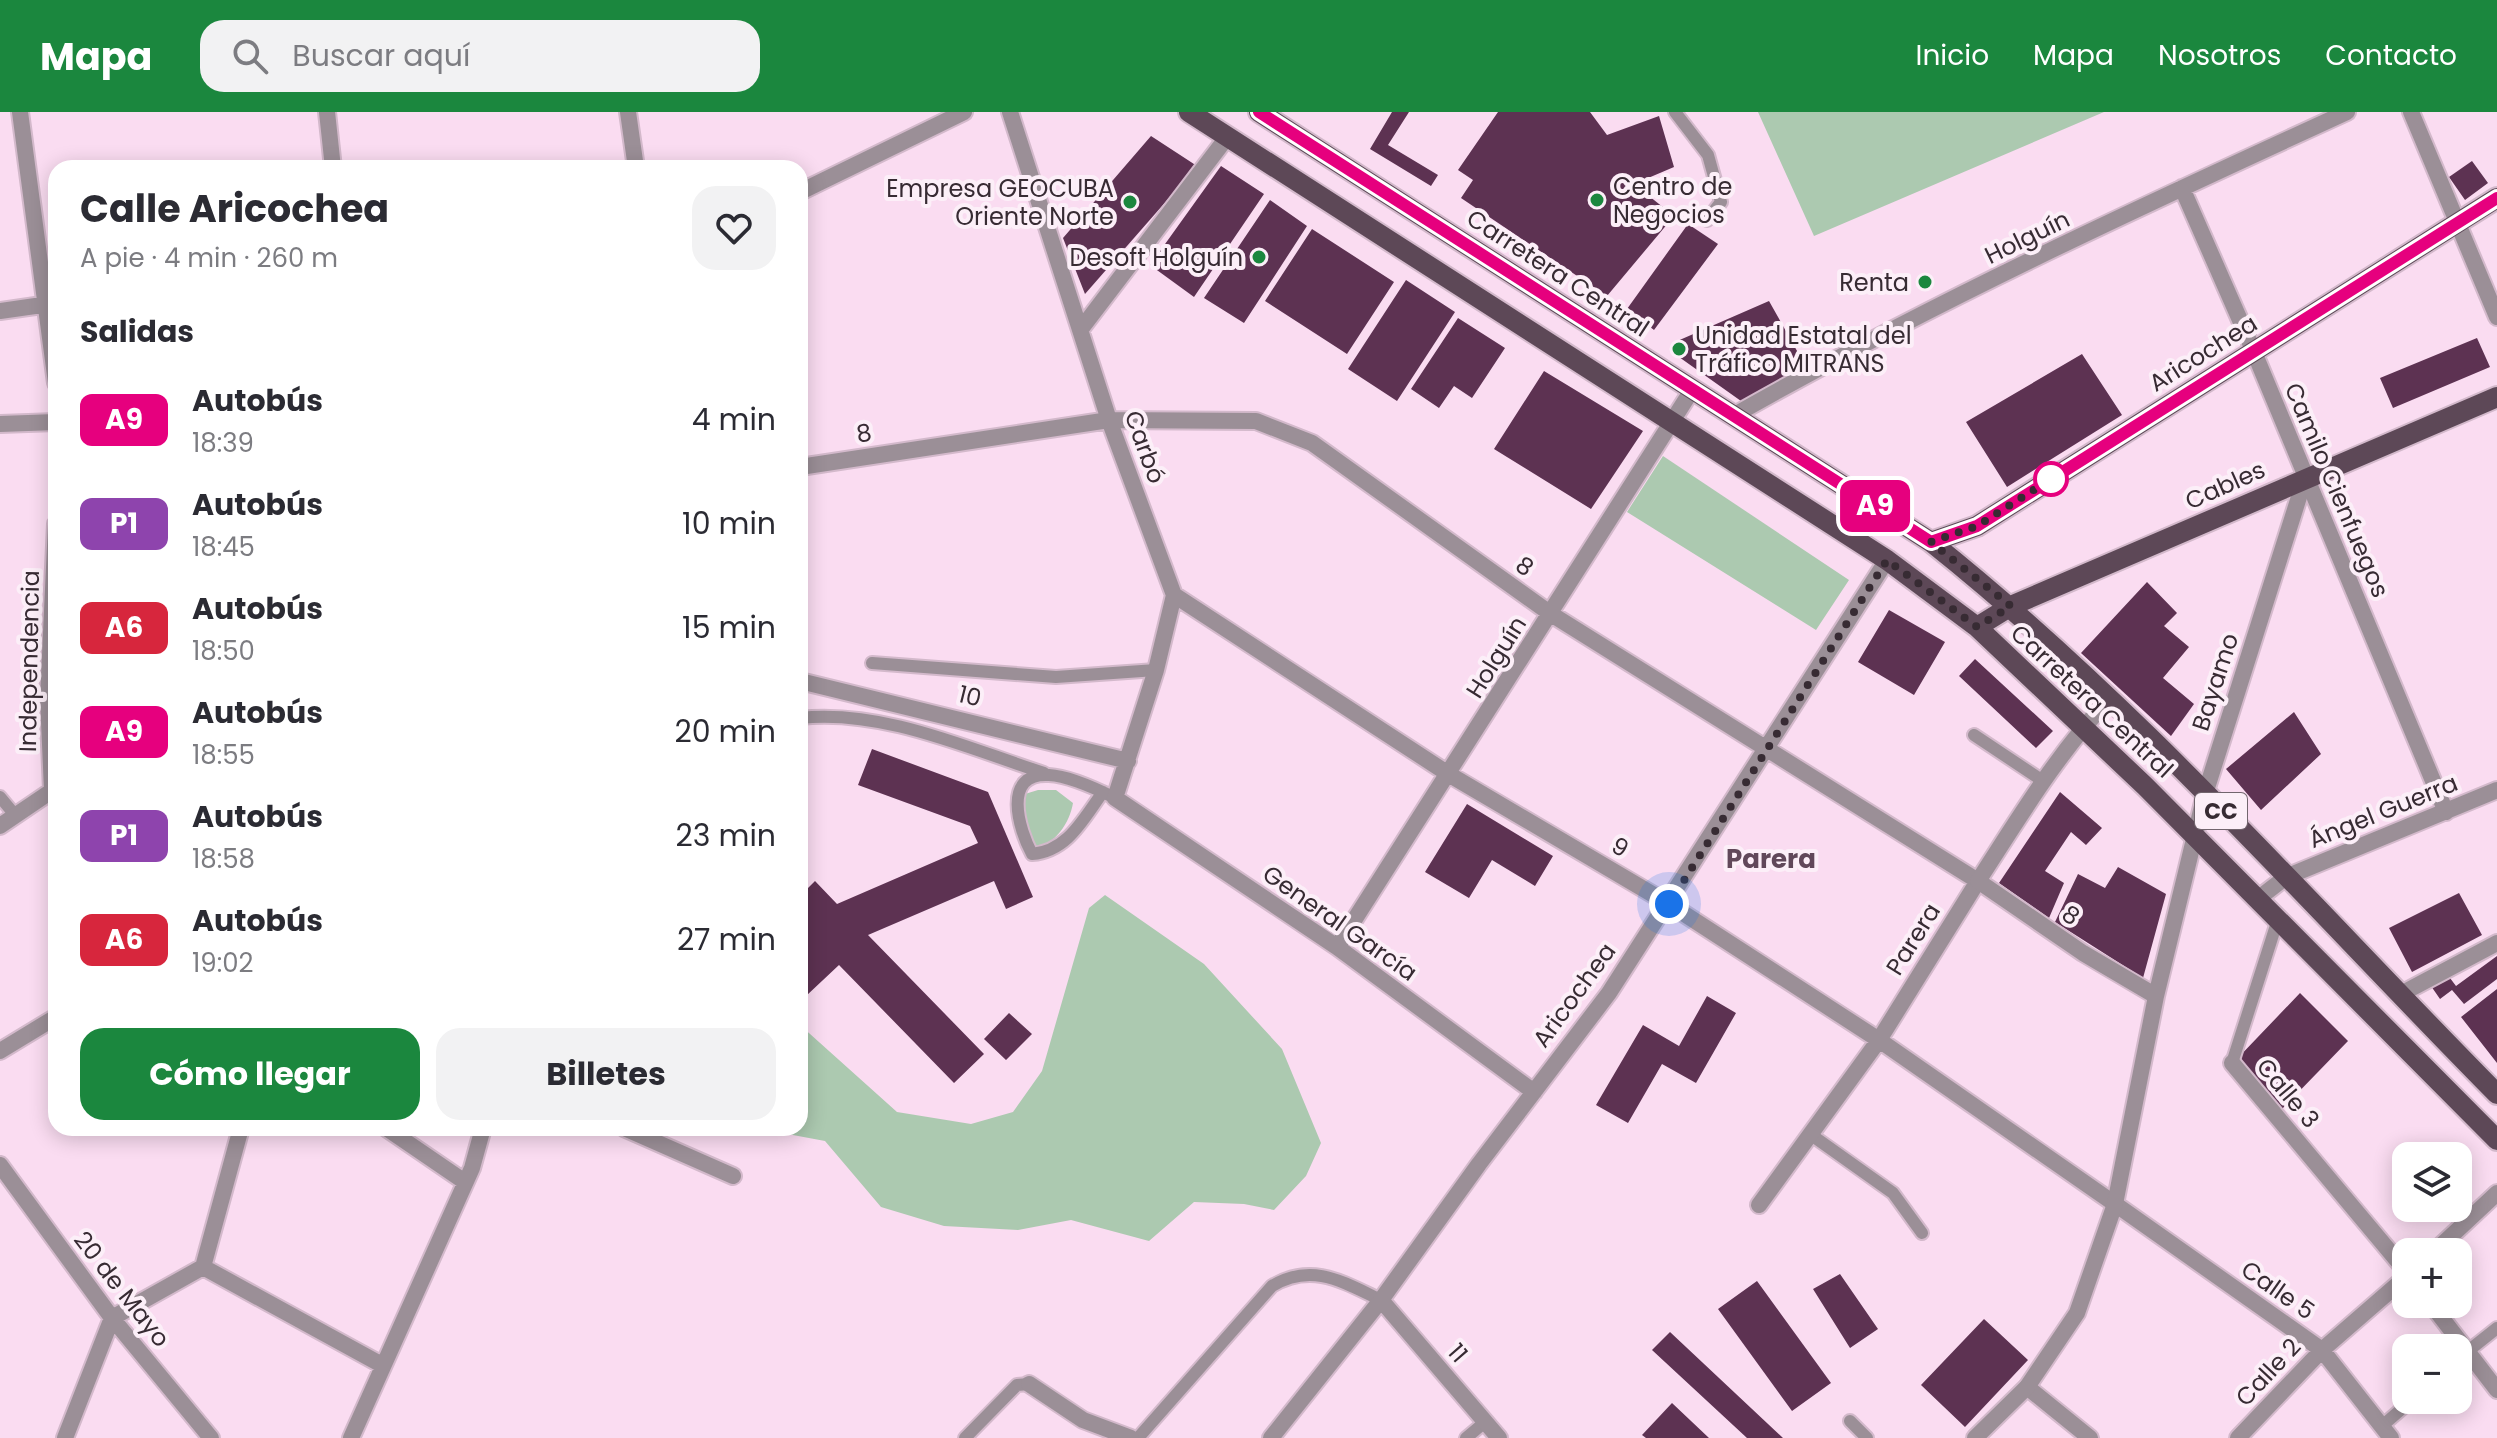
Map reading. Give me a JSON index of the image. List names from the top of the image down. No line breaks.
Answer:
{"streets":{"main road":["Carretera Central","Aricochea","Cables","CC"],"street":["Holguín","8","Carbó","Camilo Cienfuegos","Bayamo","10","Ángel Guerra","9","General García","Parera","Calle 3","20 de Mayo","Calle 5","11","Calle 2"]},"crossings":[["Holguín","Carretera Central"],["Holguín","8"],["Holguín","Camilo Cienfuegos"],["Holguín","9"],["Holguín","General García"],["Carretera Central","Aricochea"],["Carretera Central","Cables"],["Carretera Central","Bayamo"],["Carretera Central","Ángel Guerra"],["Carretera Central","Parera"],["Carretera Central","Calle 3"],["Aricochea","8"],["Aricochea","Camilo Cienfuegos"],["Aricochea","9"],["Aricochea","General García"],["Aricochea","11"],["8","Carbó"],["8","Bayamo"],["8","Parera"],["Carbó","9"],["Cables","Camilo Cienfuegos"],["Cables","Bayamo"],["Camilo Cienfuegos","Bayamo"],["Camilo Cienfuegos","Ángel Guerra"],["Bayamo","9"],["Bayamo","Calle 5"],["9","Parera"],["9","Calle 5"],["Calle 5","Calle 2"]],"districts":["Parera"],"places":["Centro de Negocios","Empresa GEOCUBA Oriente Norte","Desoft Holguín","Renta","Unidad Estatal del Tráfico MITRANS"],"lines":["bus line A9"],"page":{"header":"Mapa","search":"Buscar aquí","nav":["Inicio","Mapa","Nosotros","Contacto"],"on_map":"A9","heading":[["Calle Aricochea","A pie · 4 min · 260 m"],"Salidas"],"list":[{"mark":"A9","name":"Autobús","note":"18:39","value":"4 min"},{"mark":"P1","name":"Autobús","note":"18:45","value":"10 min"},{"mark":"A6","name":"Autobús","note":"18:50","value":"15 min"},{"mark":"A9","name":"Autobús","note":"18:55","value":"20 min"},{"mark":"P1","name":"Autobús","note":"18:58","value":"23 min"},{"mark":"A6","name":"Autobús","note":"19:02","value":"27 min"}],"buttons":["Cómo llegar","Billetes"],"map_buttons":["+","−"]}}
